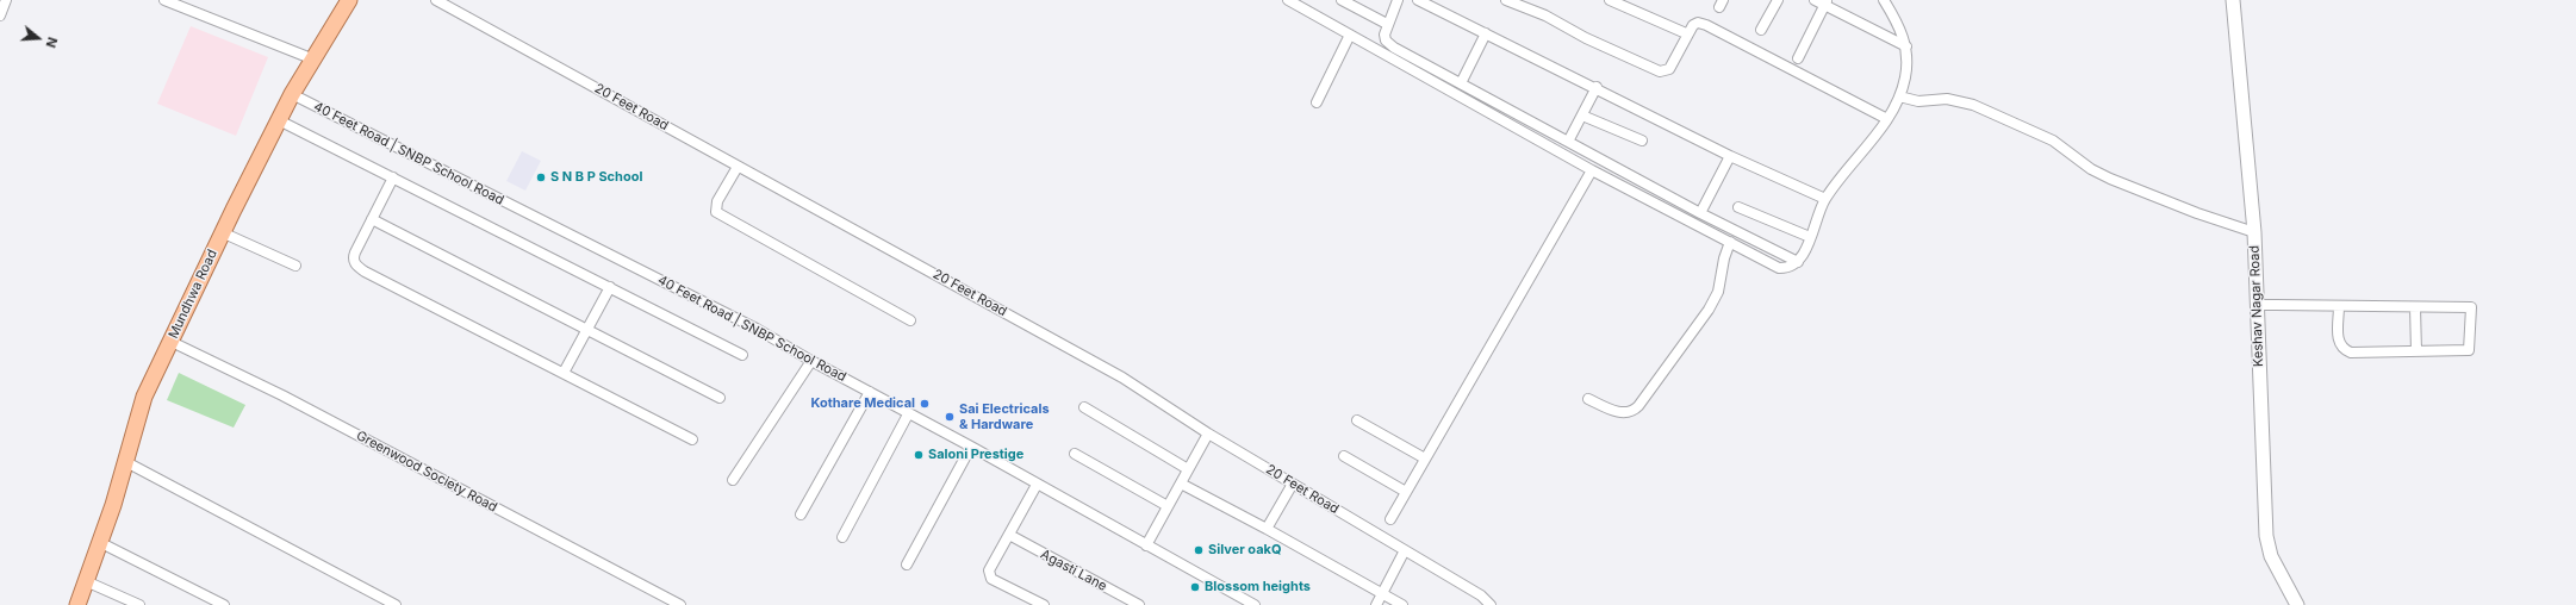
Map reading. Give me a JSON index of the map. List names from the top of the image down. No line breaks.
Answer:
{"streets":{"main road":["Mundhwa Road"],"street":["20 Feet Road","40 Feet Road | SNBP School Road","Keshav Nagar Road","Greenwood Society Road","Agasti Lane"]},"crossings":[["40 Feet Road | SNBP School Road","Mundhwa Road"],["Mundhwa Road","Greenwood Society Road"]],"places":["S N B P School","Kothare Medical","Sai Electricals & Hardware","Saloni Prestige","Silver oakQ","Blossom heights"],"north":"right"}
